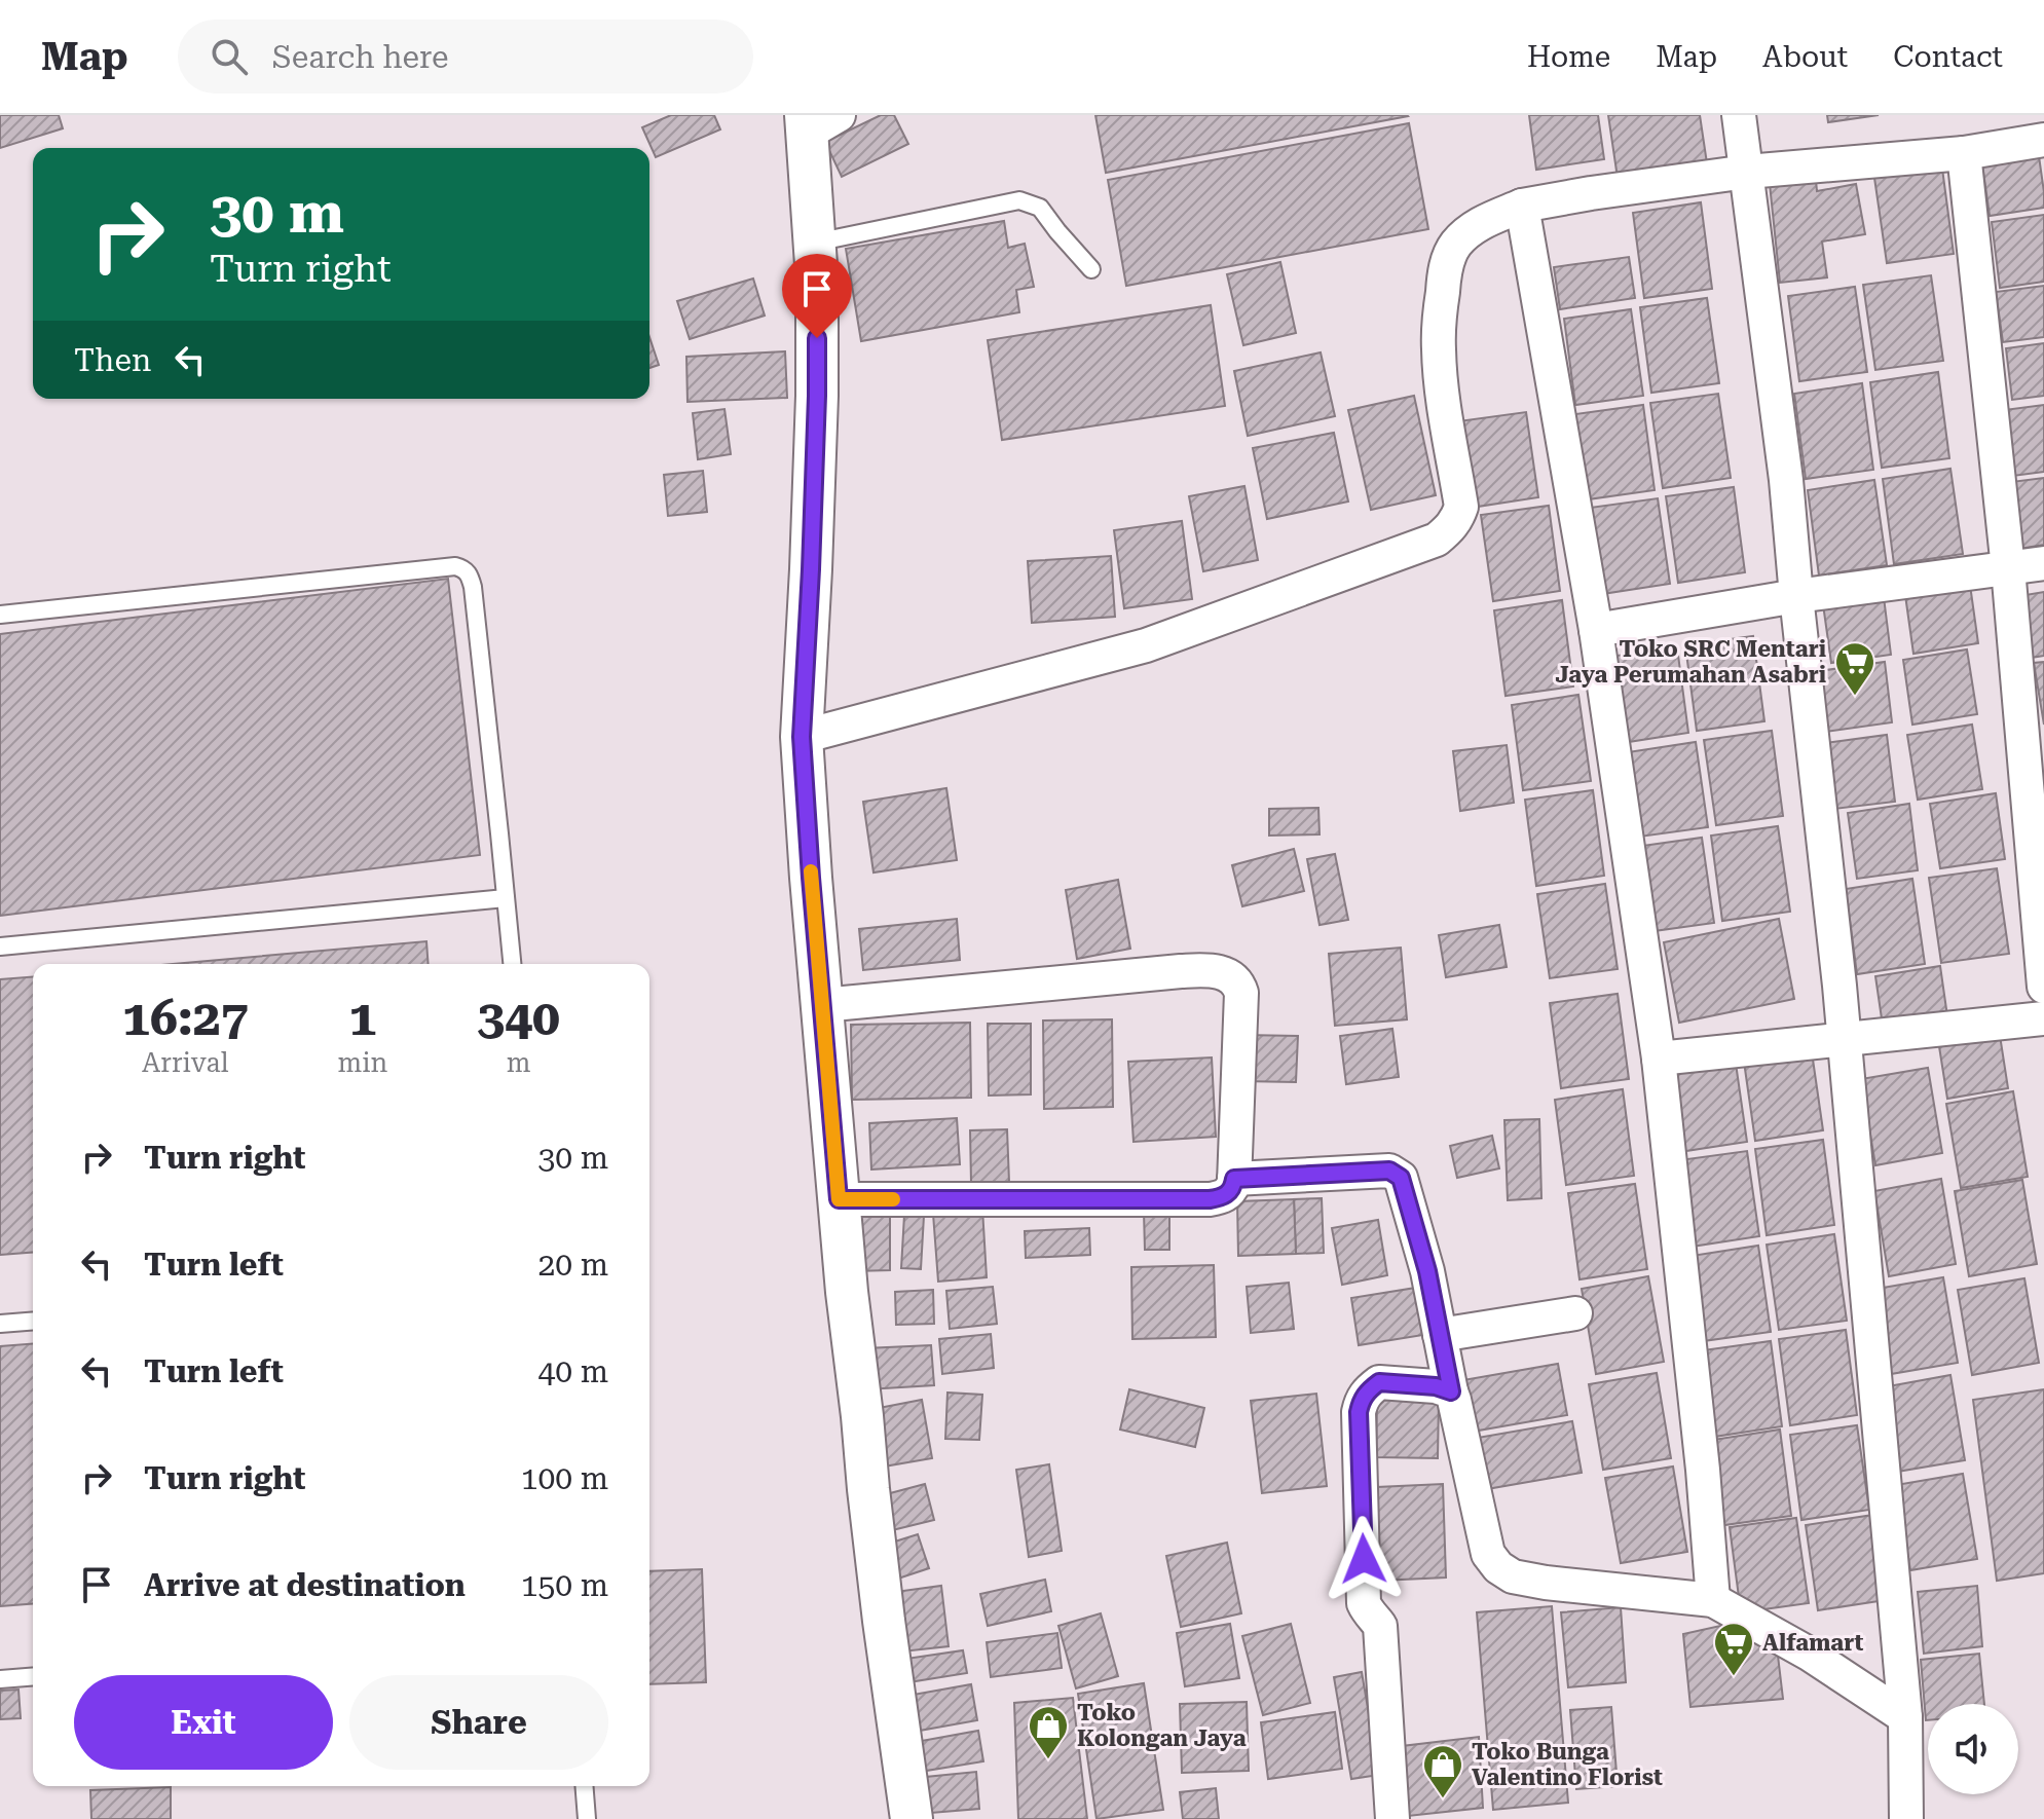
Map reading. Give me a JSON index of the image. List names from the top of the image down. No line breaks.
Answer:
{"places":{"supermarket":["Toko SRC Mentari Jaya Perumahan Asabri","Alfamart"],"shop":["Toko Kolongan Jaya","Toko Bunga Valentino Florist"]},"page":{"header":"Map","search":"Search here","nav":["Home","Map","About","Contact"],"turn":["30 m","Turn right"],"then":"Then","eta":["16:27","Arrival","1","min","340","m"],"list":[{"name":"Turn right","value":"30 m"},{"name":"Turn left","value":"20 m"},{"name":"Turn left","value":"40 m"},{"name":"Turn right","value":"100 m"},{"name":"Arrive at destination","value":"150 m"}],"buttons":["Exit","Share"]}}
